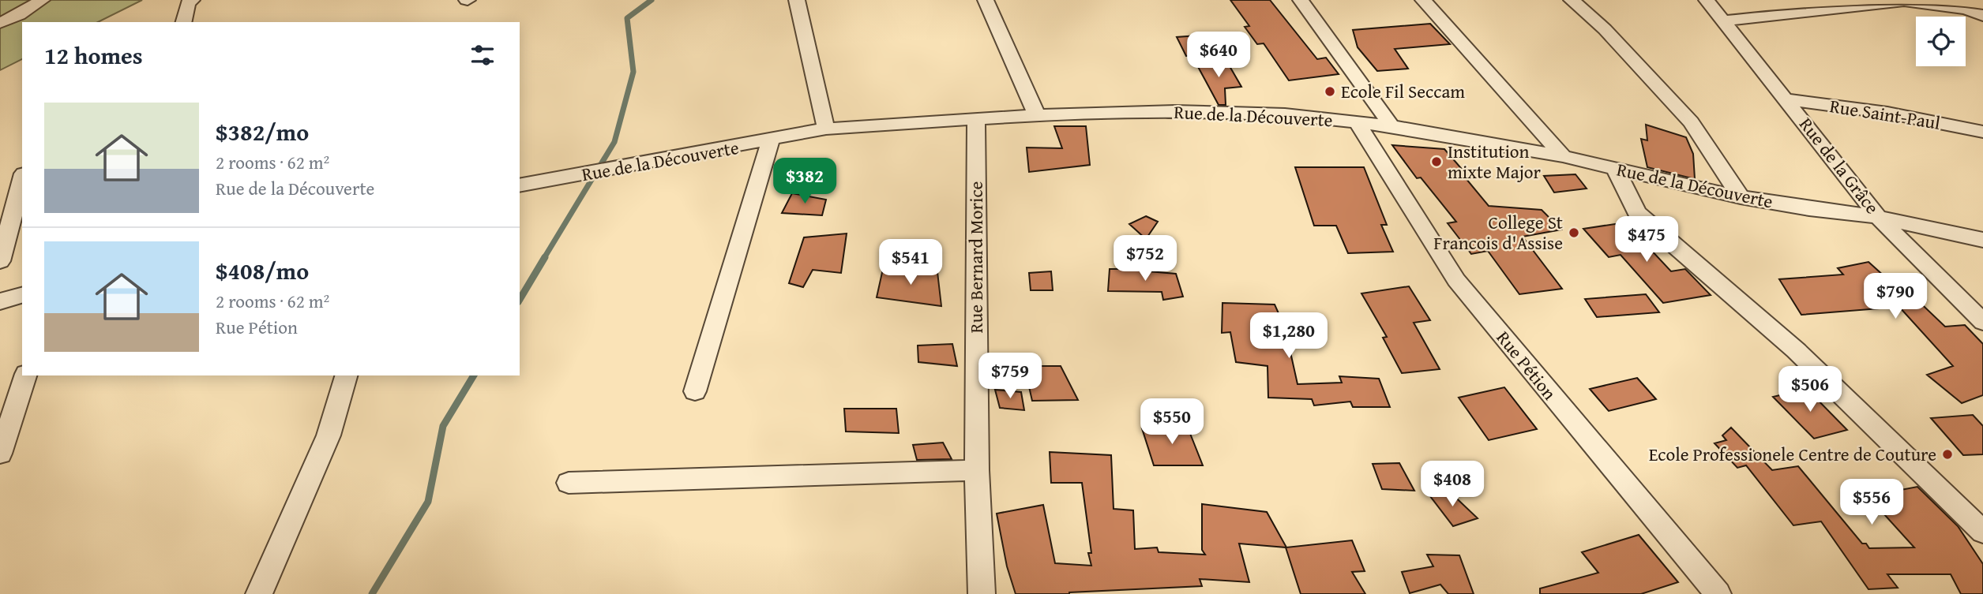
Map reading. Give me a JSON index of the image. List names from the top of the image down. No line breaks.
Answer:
{"streets":{"street":["Rue Saint-Paul","Rue de la Découverte","Rue de la Grâce","Rue Bernard Morice","Rue Pétion"]},"crossings":[["Rue Saint-Paul","Rue de la Grâce"],["Rue de la Découverte","Rue de la Grâce"],["Rue de la Découverte","Rue Bernard Morice"],["Rue de la Découverte","Rue Pétion"]],"places":["Ecole Fil Seccam","Institution mixte Major","College St Francois d'Assise","Ecole Professionele Centre de Couture"],"page":{"heading":"12 homes","price":["$640","$382","$475","$752","$541","$790","$1,280","$759","$506","$550","$408","$556"],"list":[{"name":"$382/mo","note":"2 rooms · 62 m² · Rue de la Découverte"},{"name":"$408/mo","note":"2 rooms · 62 m² · Rue Pétion"}]}}
